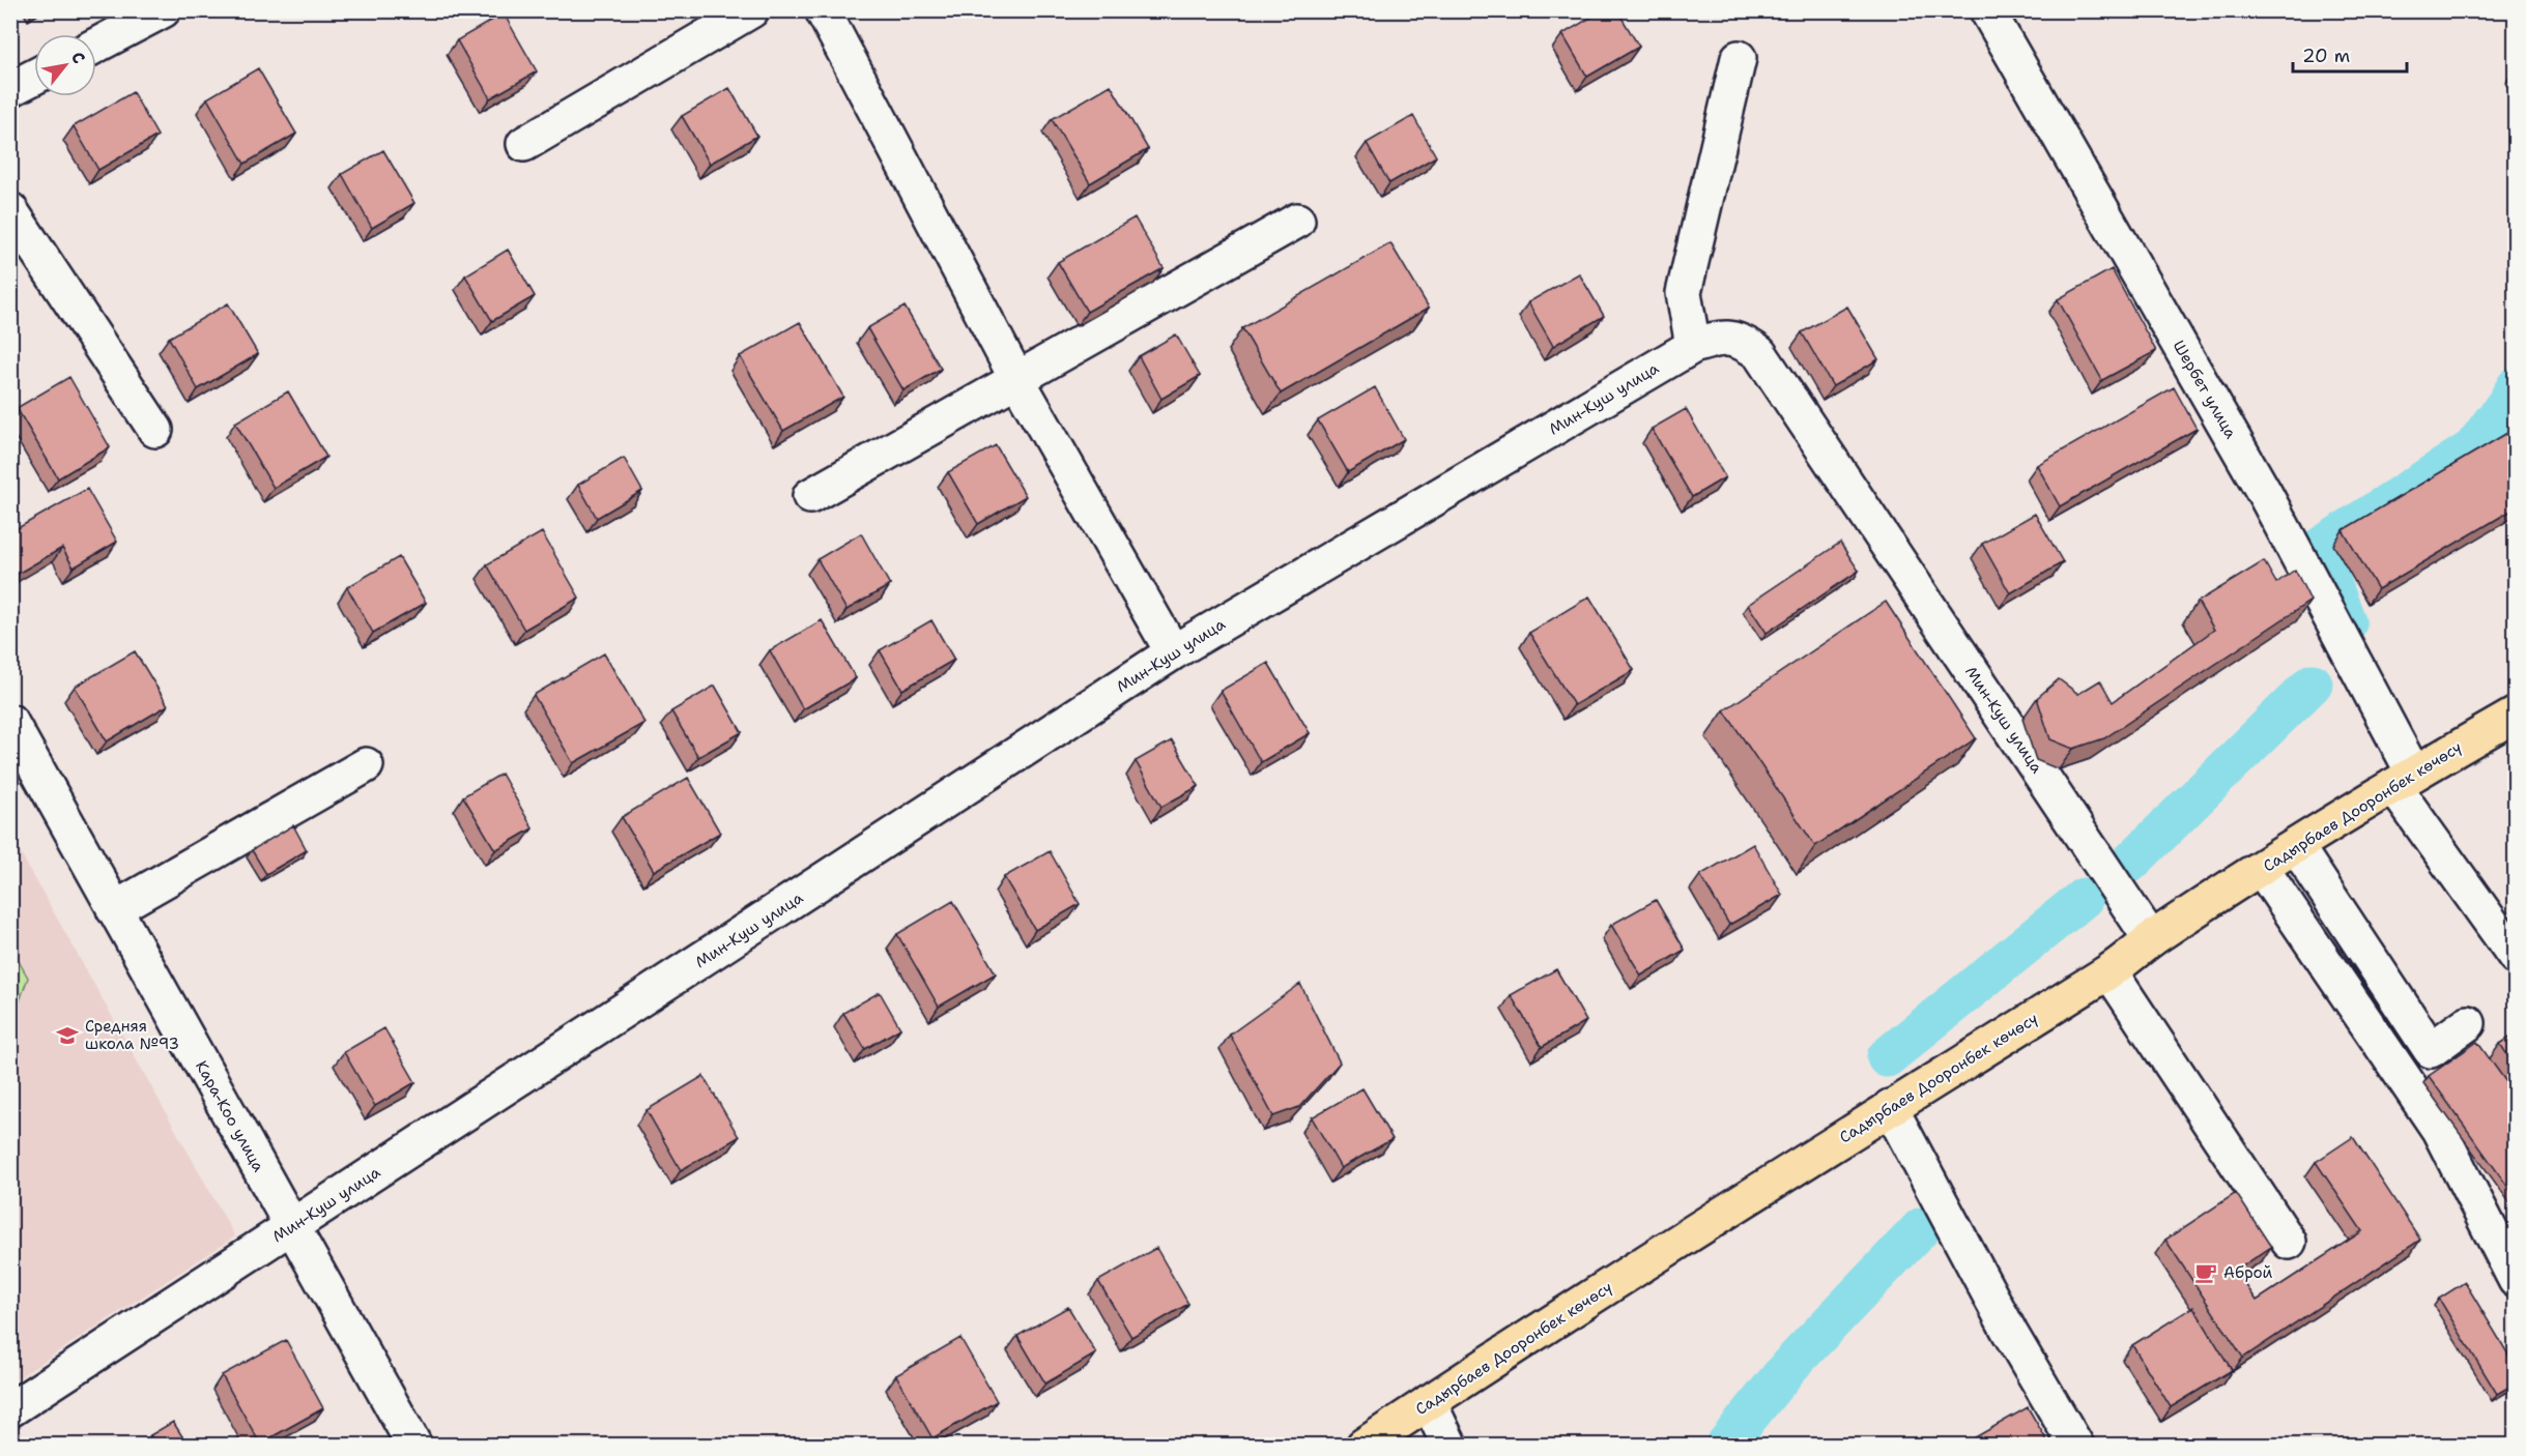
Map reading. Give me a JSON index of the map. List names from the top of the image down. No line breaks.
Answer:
{"streets":{"main road":["Садырбаев Дооронбек көчөсү"],"street":["Шербет улица","Мин-Куш улица","Кара-Коо улица"]},"crossings":[["Шербет улица","Садырбаев Дооронбек көчөсү"],["Мин-Куш улица","Садырбаев Дооронбек көчөсү"],["Мин-Куш улица","Кара-Коо улица"]],"places":{"school or university":["Средняя школа №93"],"cafe":["Аброй"]},"scale_bar":"20 m","north":"top right"}
